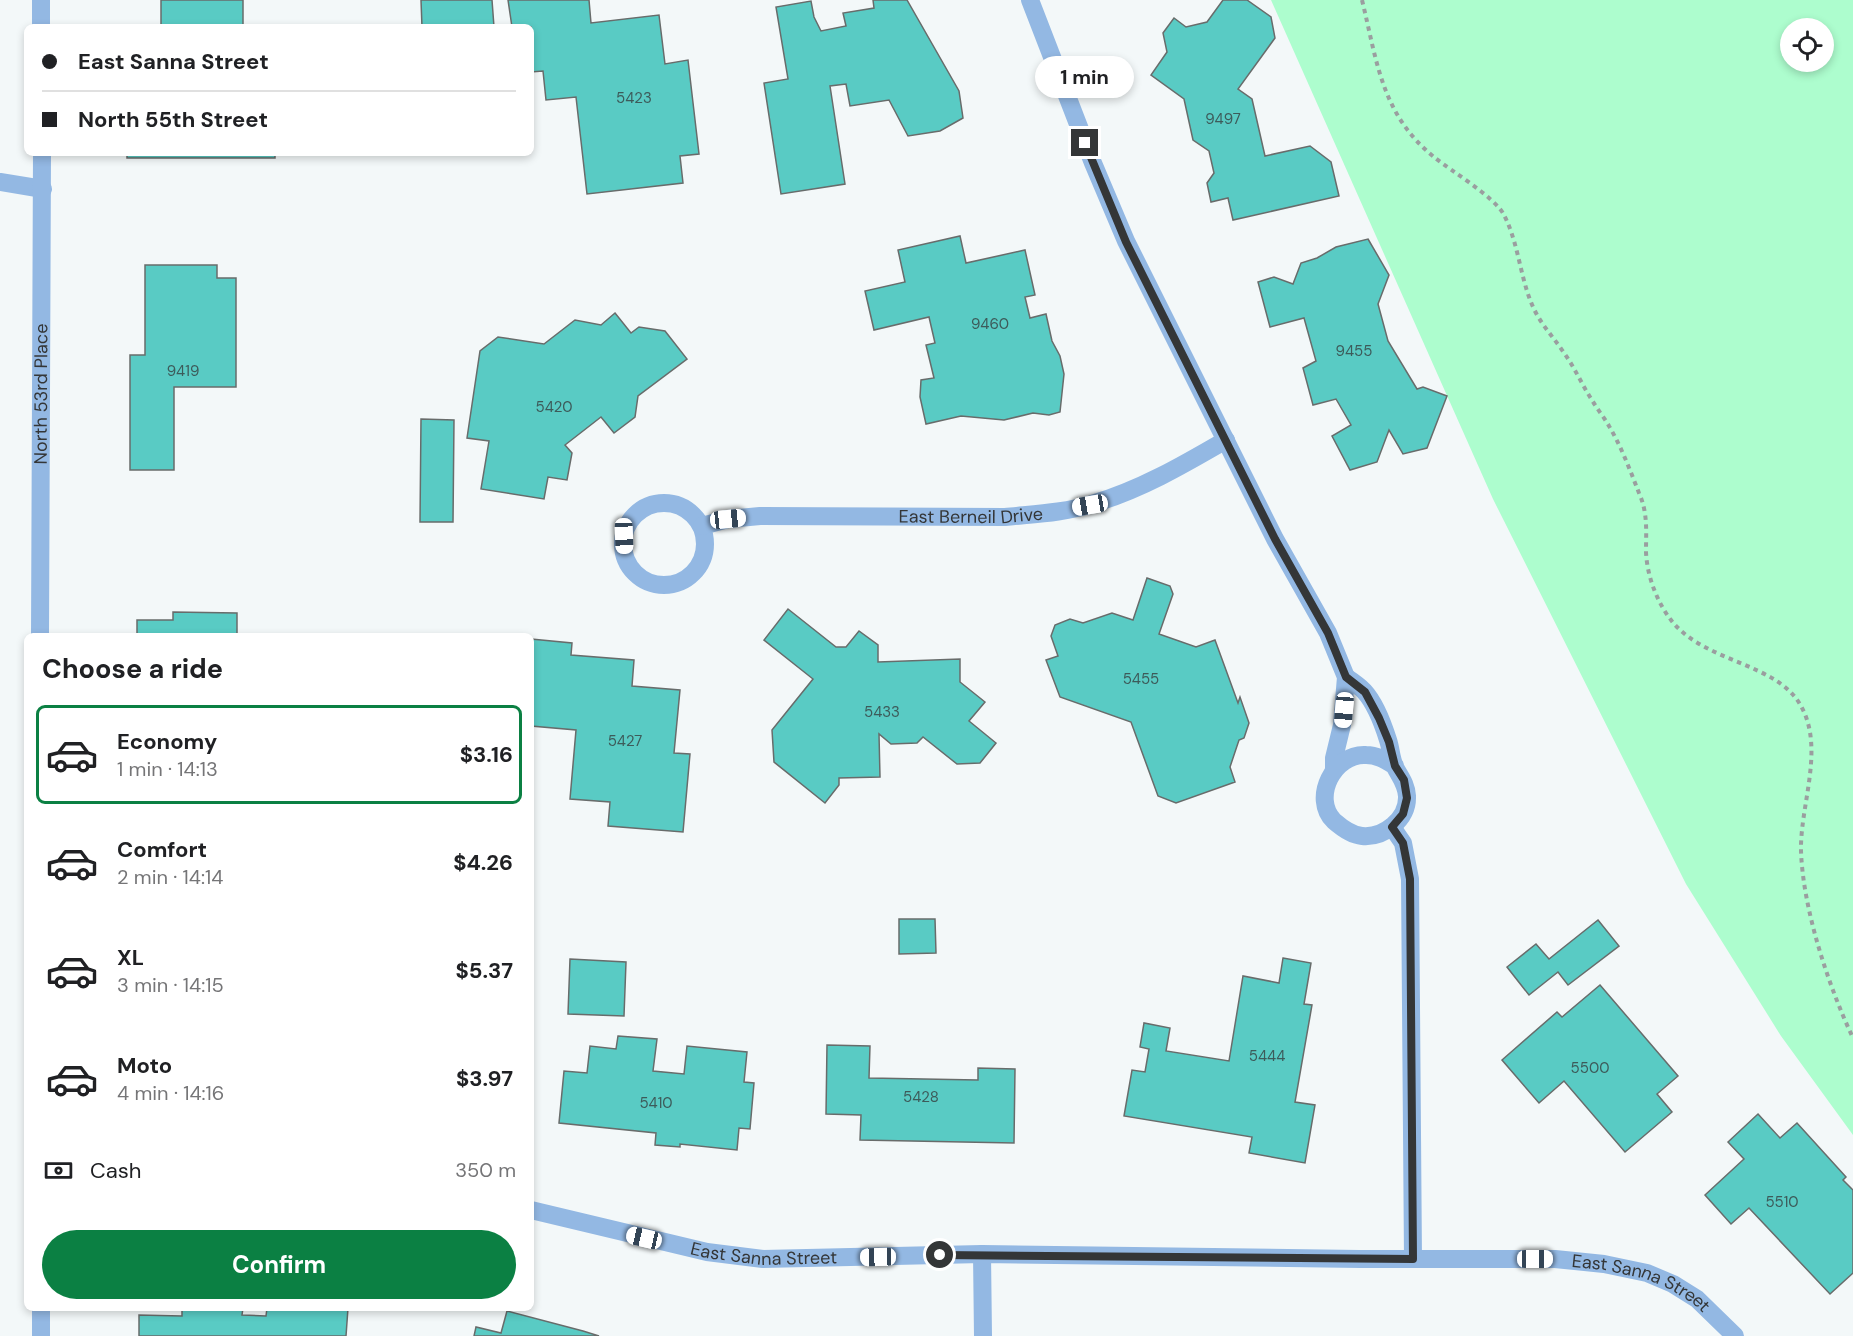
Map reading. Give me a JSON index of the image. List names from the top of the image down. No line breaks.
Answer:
{"streets":{"street":["North 53rd Place","East Berneil Drive","East Sanna Street"]},"house_numbers":["5423","9497","9460","9455","9419","5420","5455","5433","5427","5444","5500","5428","5410","5510"],"page":{"banner":["East Sanna Street","North 55th Street"],"bubble":"1 min","heading":"Choose a ride","list":[{"name":"Economy","note":"1 min · 14:13","value":"$3.16"},{"name":"Comfort","note":"2 min · 14:14","value":"$4.26"},{"name":"XL","note":"3 min · 14:15","value":"$5.37"},{"name":"Moto","note":"4 min · 14:16","value":"$3.97"}],"pay":["Cash","350 m"],"buttons":"Confirm"}}
